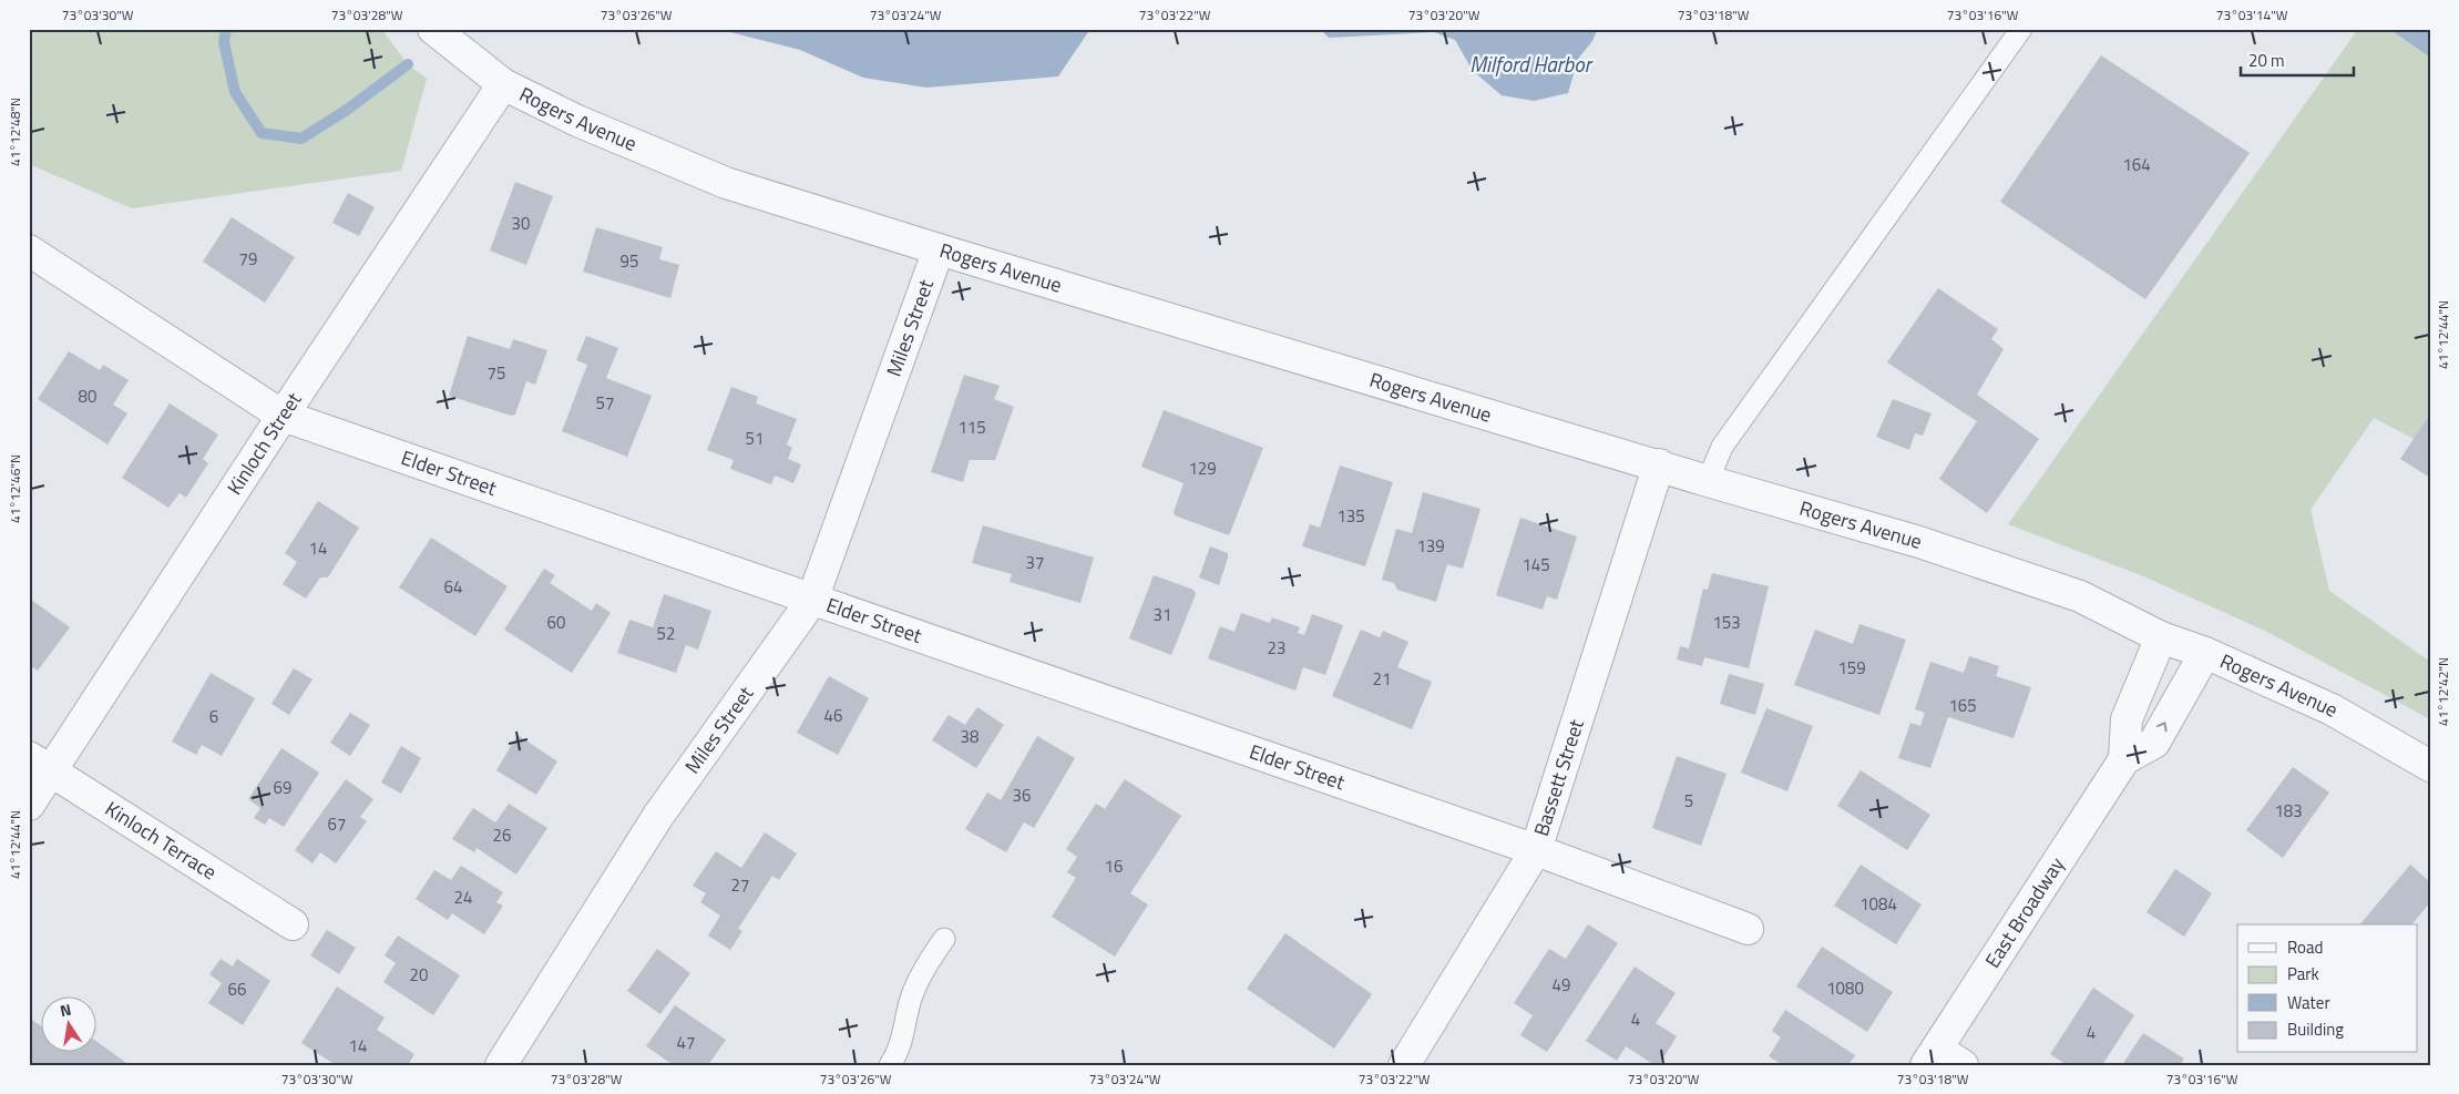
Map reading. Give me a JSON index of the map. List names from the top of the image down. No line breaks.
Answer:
{"streets":{"street":["Rogers Avenue","Miles Street","Kinloch Street","Elder Street","Bassett Street","Kinloch Terrace","East Broadway"]},"crossings":[["Rogers Avenue","Miles Street"],["Rogers Avenue","Kinloch Street"],["Rogers Avenue","Bassett Street"],["Rogers Avenue","East Broadway"],["Miles Street","Elder Street"],["Kinloch Street","Elder Street"],["Kinloch Street","Kinloch Terrace"],["Elder Street","Bassett Street"]],"water":["Milford Harbor"],"house_numbers":["164","30","79","95","75","80","57","115","51","129","135","139","14","37","145","64","31","60","153","52","23","159","21","165","46","6","38","69","36","5","183","67","26","16","27","24","1084","20","49","1080","66","4","4","47","14"],"legend":["Road","Park","Water","Building"],"scale_bar":"20 m","north":"top","coordinates":["73°03'30\"W","73°03'28\"W","73°03'26\"W","73°03'24\"W","73°03'22\"W","73°03'20\"W","73°03'18\"W","73°03'16\"W","73°03'14\"W","41°12'48\"N","41°12'44\"N","41°12'46\"N","41°12'42\"N"]}
